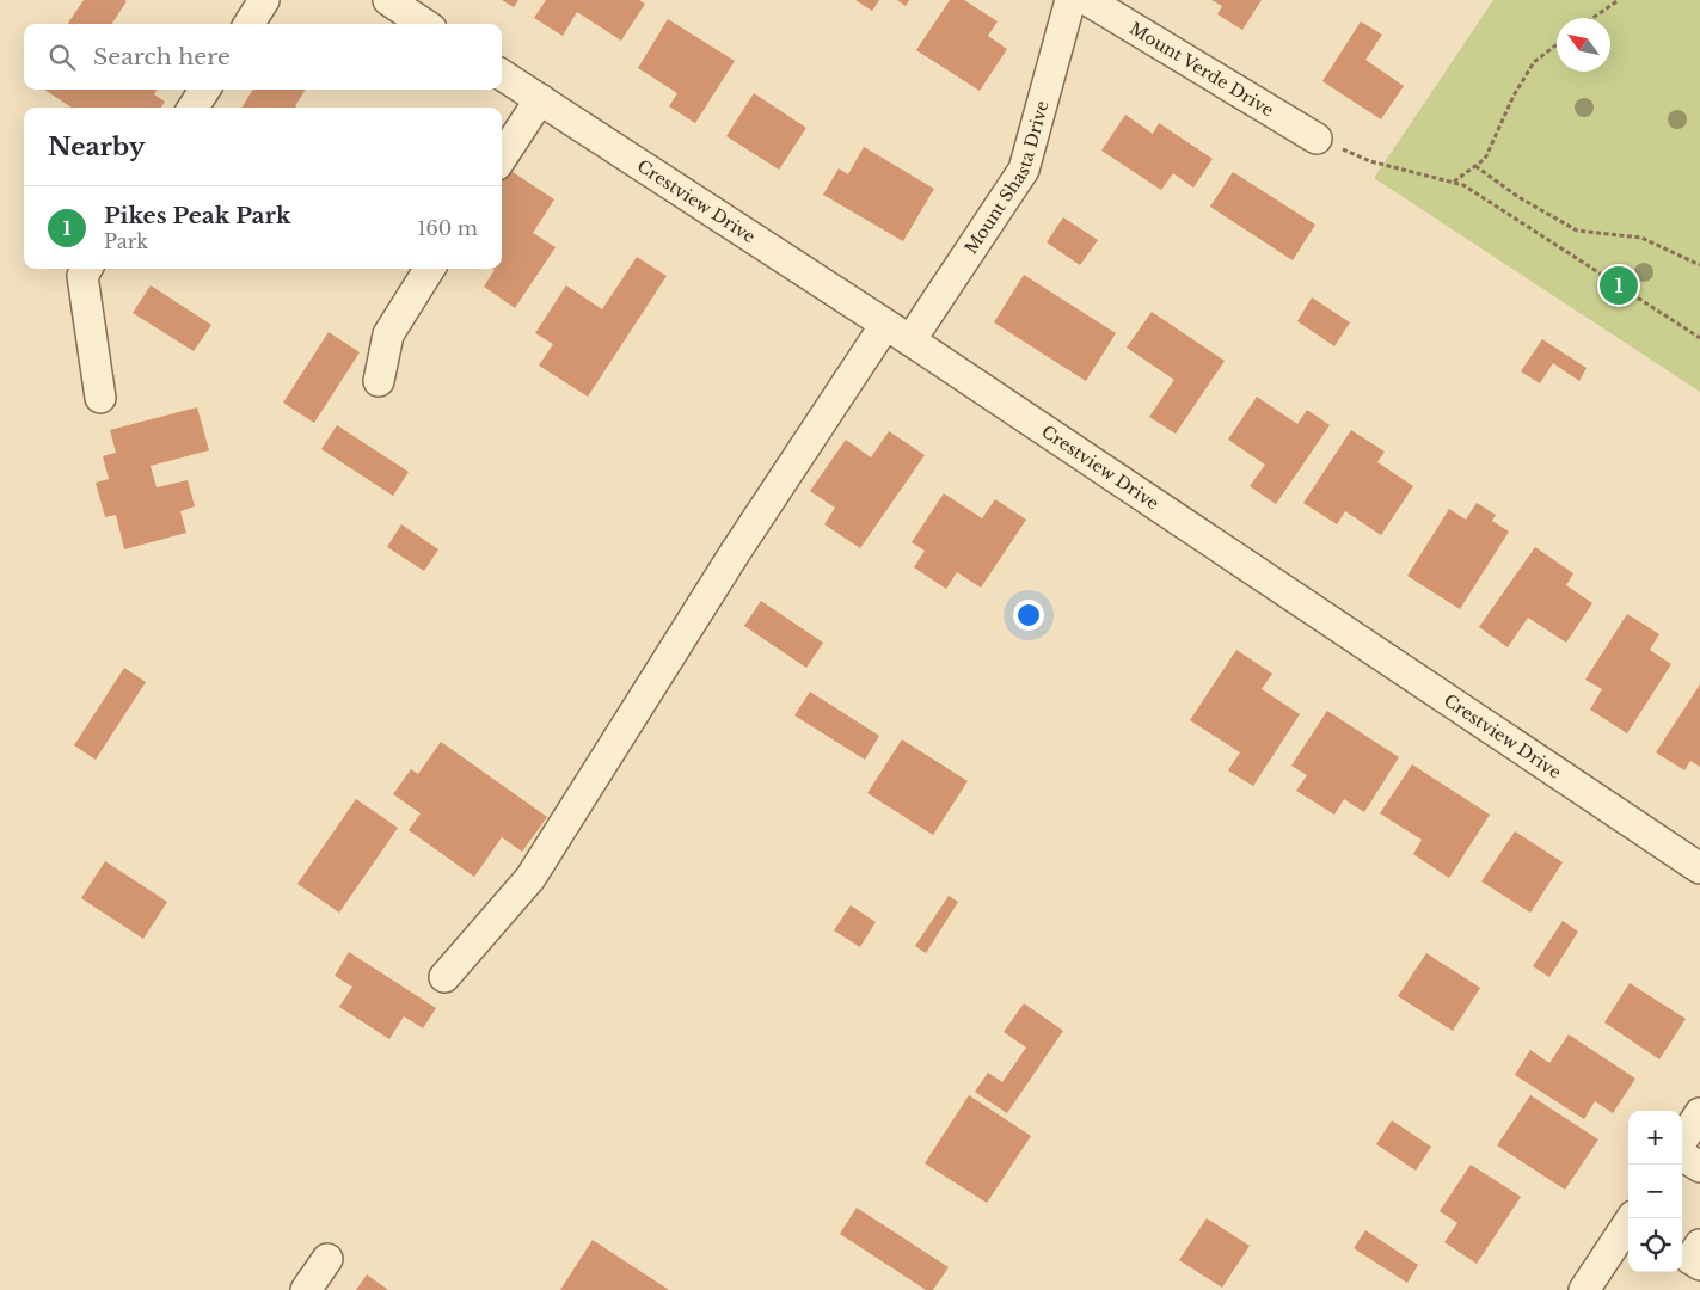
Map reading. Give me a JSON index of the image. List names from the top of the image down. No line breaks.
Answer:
{"streets":{"street":["Mount Verde Drive","Mount Shasta Drive","Crestview Drive"]},"crossings":[["Mount Shasta Drive","Crestview Drive"]],"north":"top left","page":{"search":"Search here","heading":"Nearby","list":[{"mark":"1","name":"Pikes Peak Park","note":"Park","value":"160 m"}],"pins":"1","map_buttons":["+","−"]}}
